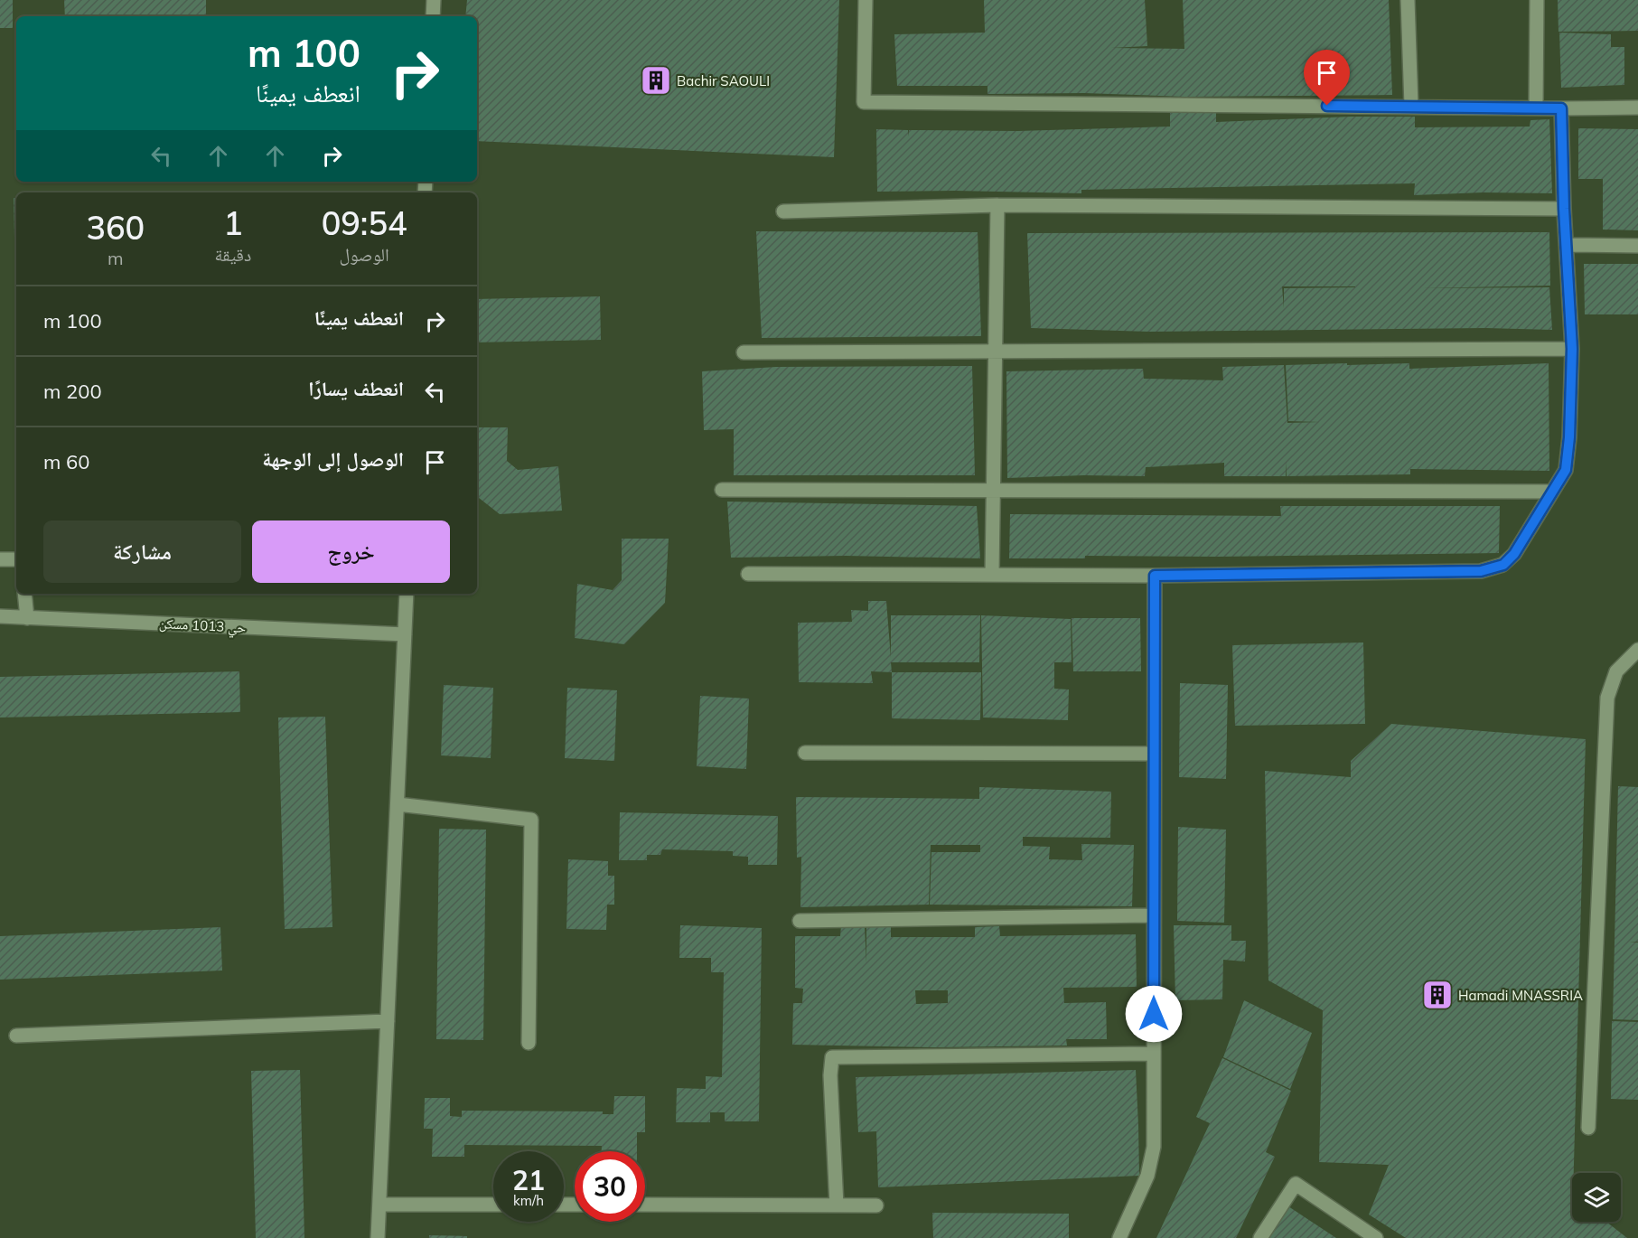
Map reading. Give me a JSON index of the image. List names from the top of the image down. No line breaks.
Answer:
{"streets":{"street":["حي 1013 مسكن"]},"places":{"building":["Bachir SAOULI","Hamadi MNASSRIA"]},"page":{"turn":["100 m","انعطف يمينًا"],"eta":["09:54","الوصول","1","دقيقة","360","m"],"list":[{"name":"انعطف يمينًا","value":"100 m"},{"name":"انعطف يسارًا","value":"200 m"},{"name":"الوصول إلى الوجهة","value":"60 m"}],"buttons":["خروج","مشاركة"],"speed":"21 km/h","limit":"30"}}
